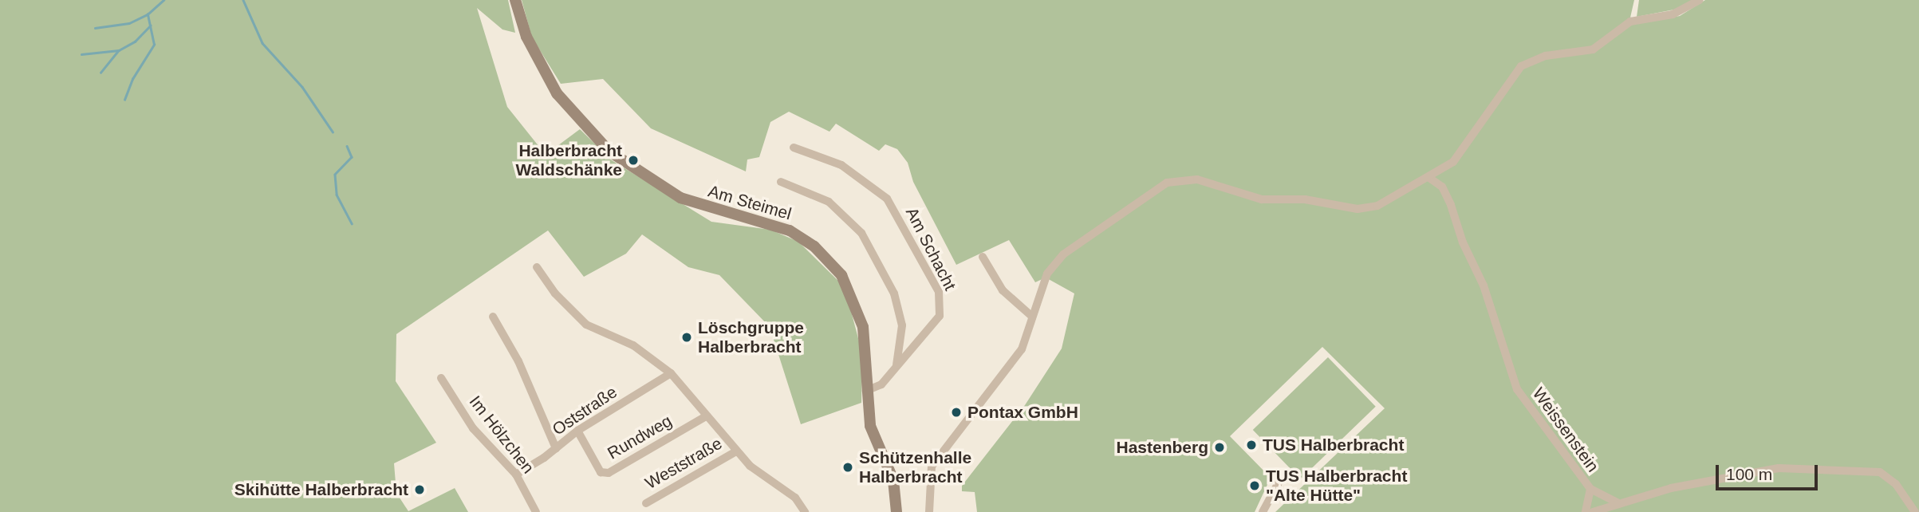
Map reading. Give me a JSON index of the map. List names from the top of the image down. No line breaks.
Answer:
{"streets":{"main road":["Am Steimel"],"street":["Am Schacht","Oststraße","Weissenstein","Im Hölzchen","Rundweg","Weststraße"]},"crossings":[["Am Steimel","Am Schacht"],["Oststraße","Im Hölzchen"],["Oststraße","Rundweg"]],"places":["Halberbracht Waldschänke","Löschgruppe Halberbracht","Pontax GmbH","TUS Halberbracht","Hastenberg","Schützenhalle Halberbracht","TUS Halberbracht \"Alte Hütte\"","Skihütte Halberbracht"],"scale_bar":"100 m"}
